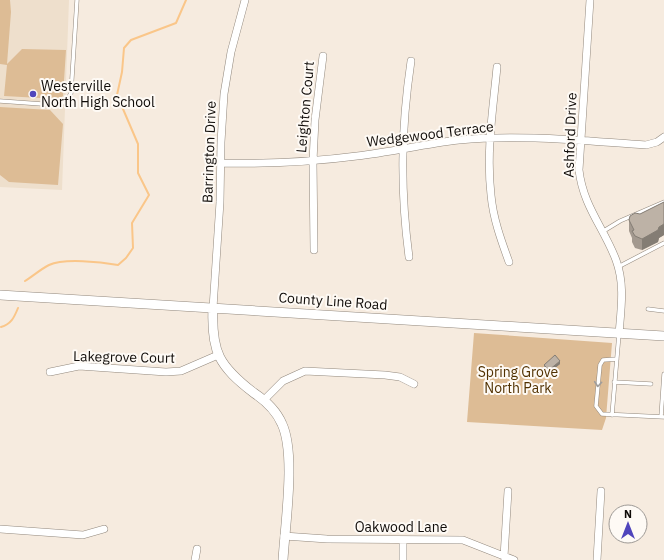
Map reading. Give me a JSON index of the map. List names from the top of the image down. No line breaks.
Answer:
{"streets":{"main road":["County Line Road"],"street":["Leighton Court","Wedgewood Terrace","Ashford Drive","Barrington Drive","Lakegrove Court","Oakwood Lane"]},"crossings":[["Leighton Court","Wedgewood Terrace"],["Wedgewood Terrace","Ashford Drive"],["Wedgewood Terrace","Barrington Drive"],["Ashford Drive","County Line Road"],["Barrington Drive","County Line Road"]],"parks":["Spring Grove North Park"],"places":["Westerville North High School"],"north":"top"}
